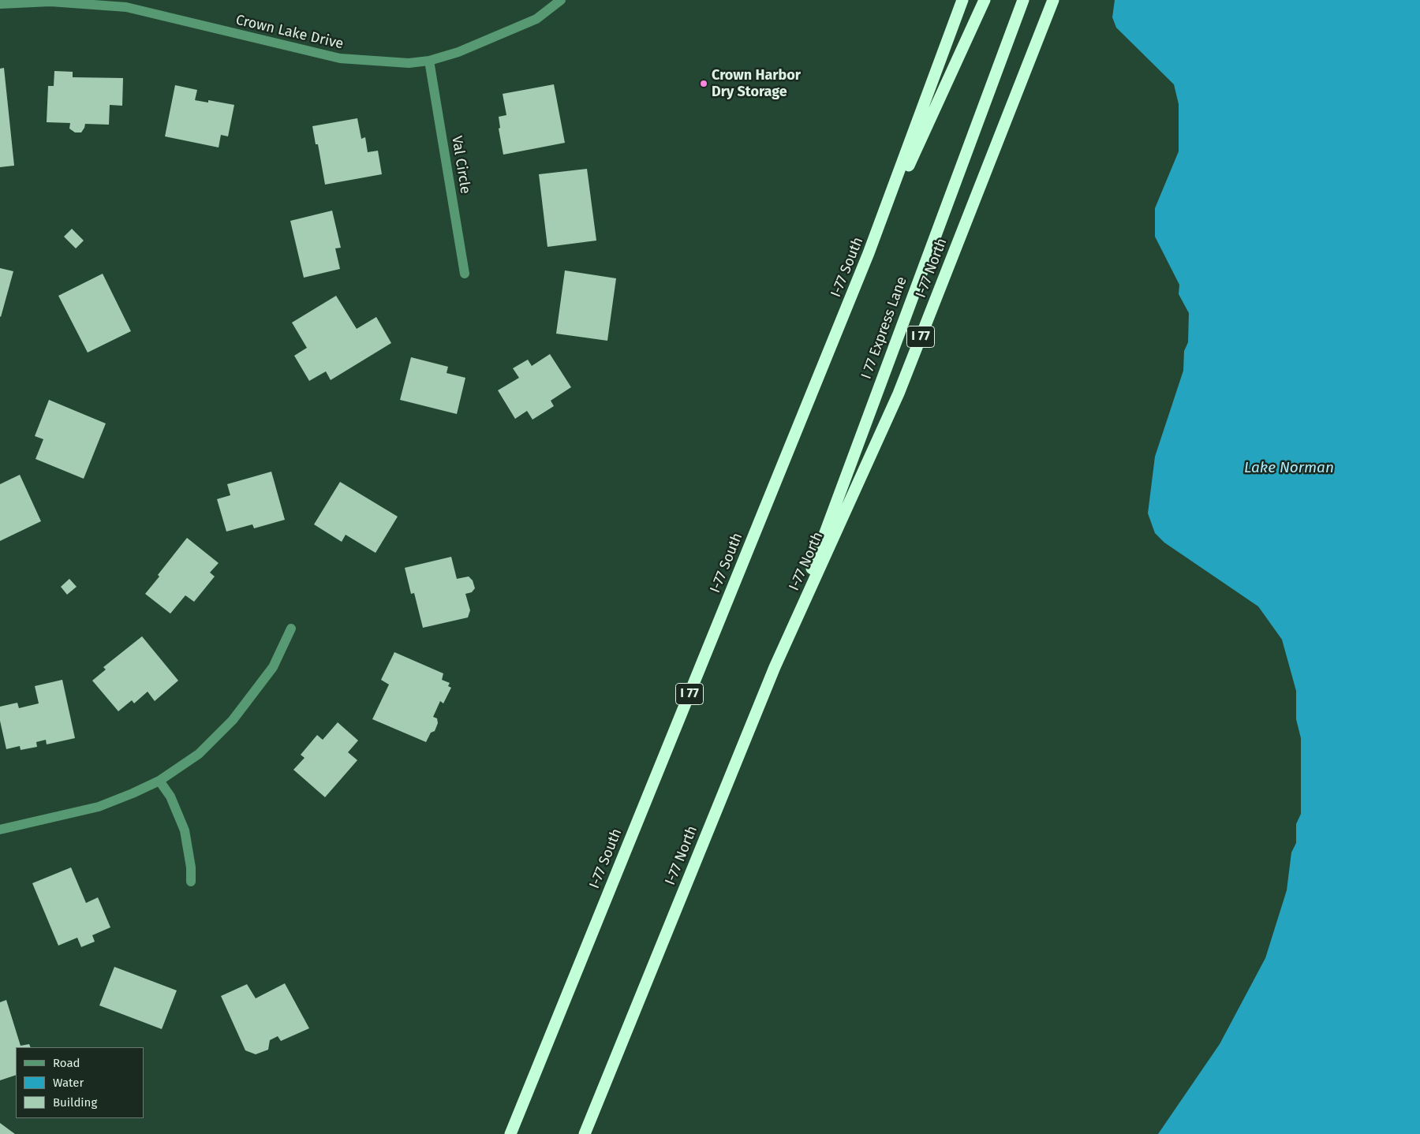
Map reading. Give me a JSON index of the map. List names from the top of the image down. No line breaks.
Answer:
{"streets":{"highway":["I-77 South","I-77 North","I 77 Express Lane","I 77"],"street":["Crown Lake Drive","Val Circle"]},"crossings":[["Crown Lake Drive","Val Circle"],["I-77 South","I 77"],["I-77 North","I 77 Express Lane"]],"water":["Lake Norman"],"places":["Crown Harbor Dry Storage"],"legend":["Road","Water","Building"]}
